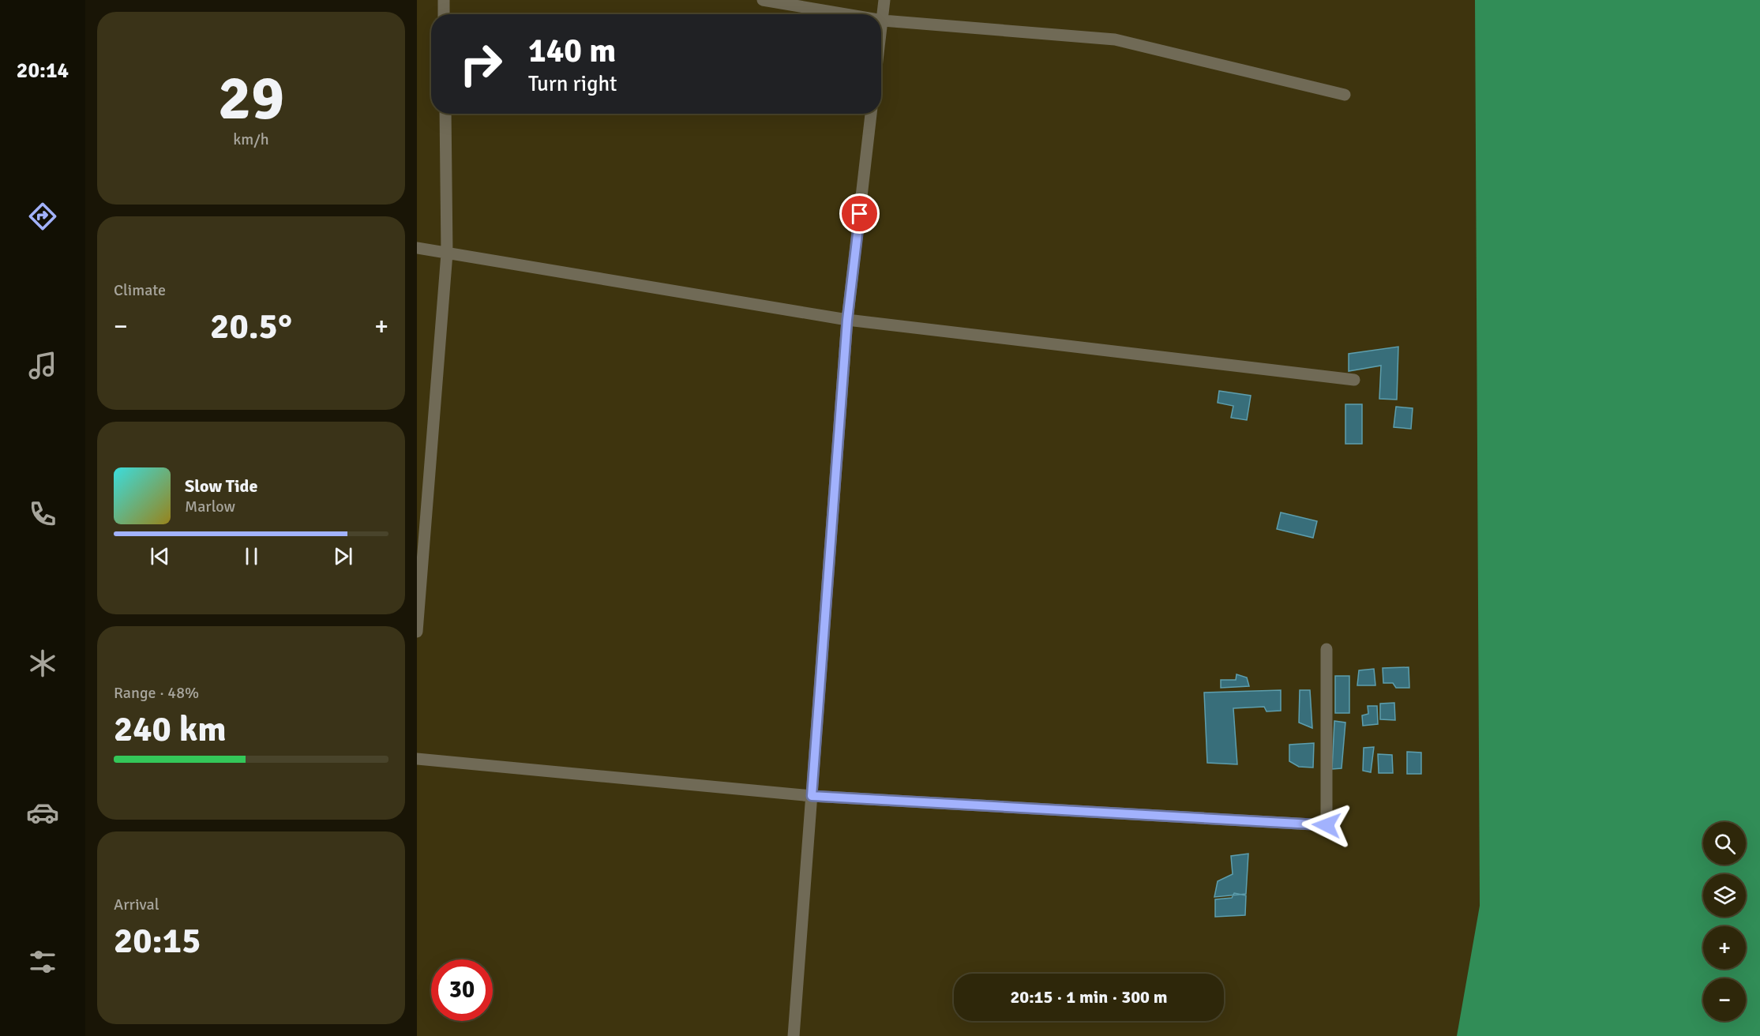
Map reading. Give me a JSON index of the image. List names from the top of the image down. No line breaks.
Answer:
{"page":{"tabs":"20:14","tile":[["29","km/h"],"Climate",["Range · 48%","240 km"],["Arrival","20:15"]],"turn":["140 m","Turn right"],"heat":["−","20.5°","+"],"song":["Slow Tide","Marlow"],"map_buttons":["+","−"],"limit":"30","trip":"20:15 · 1 min · 300 m"}}
